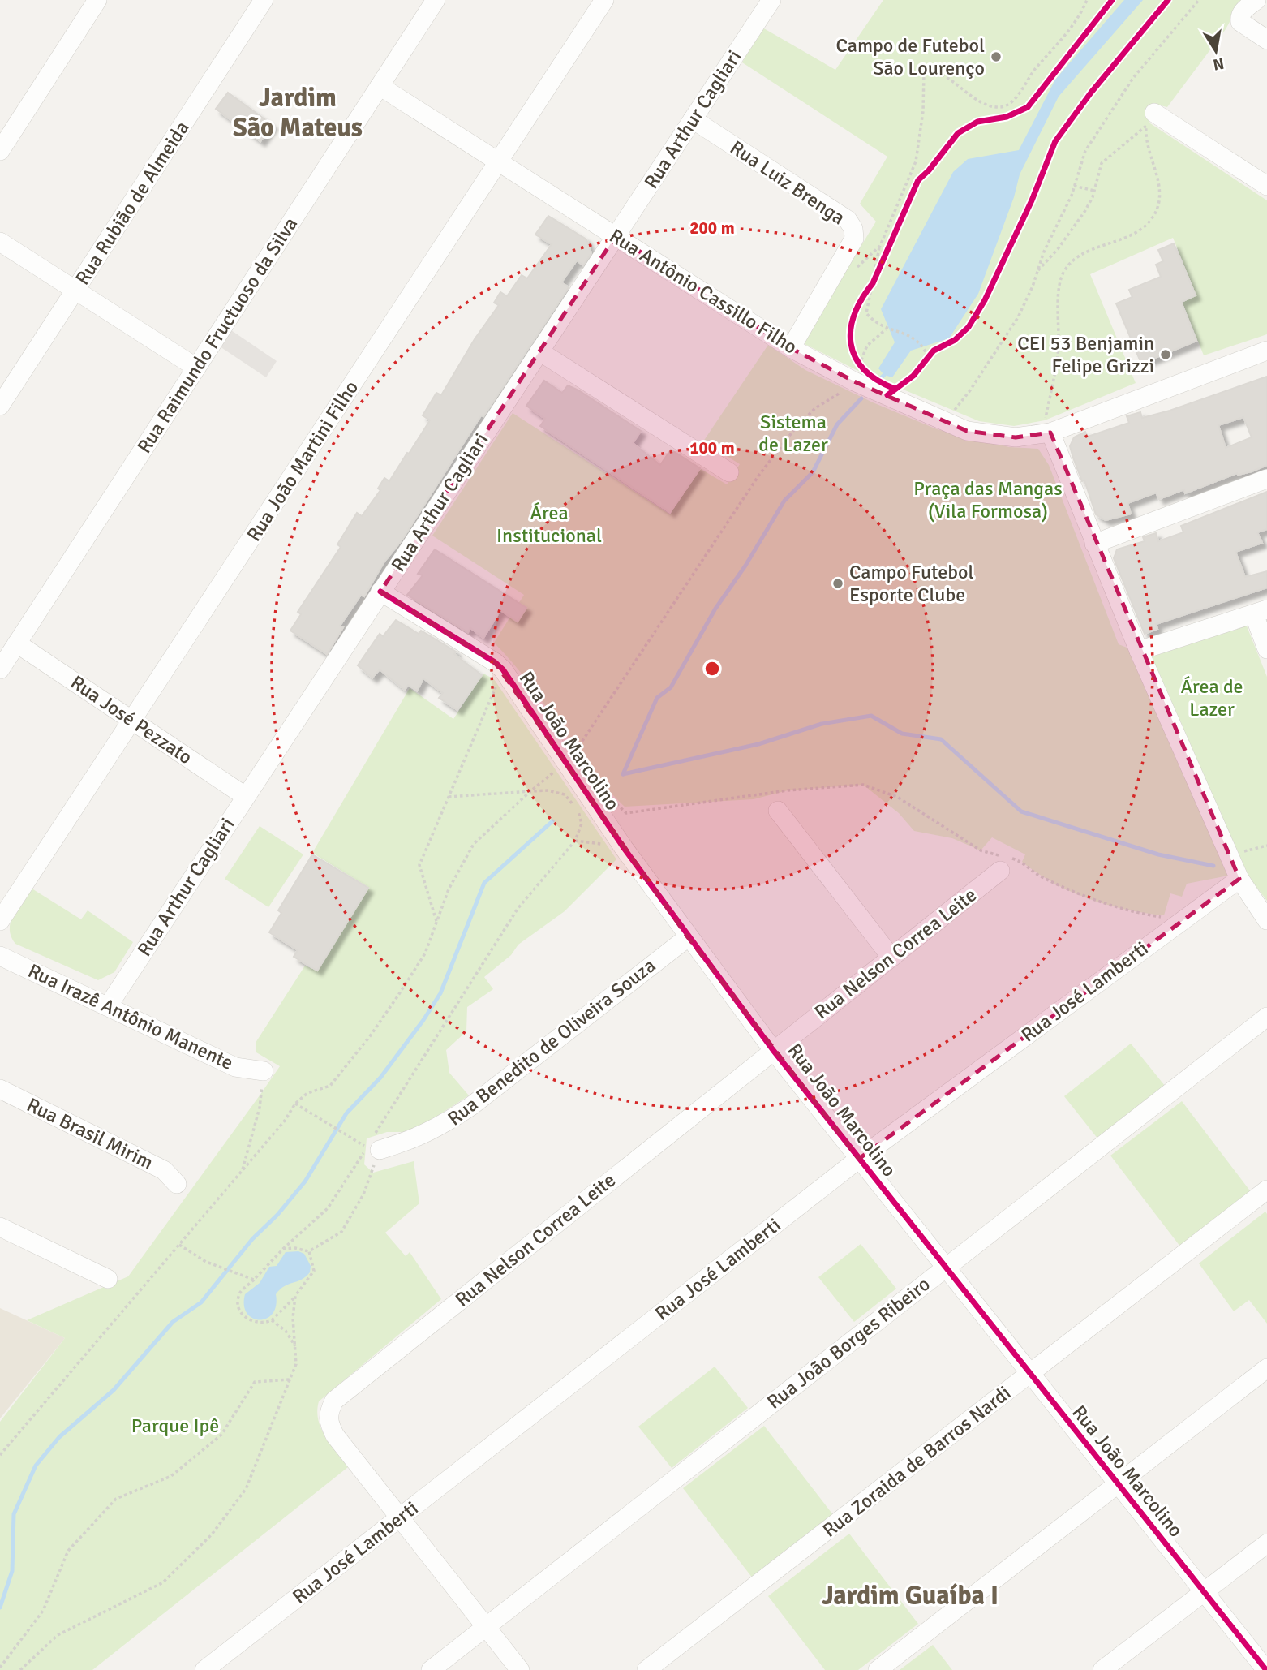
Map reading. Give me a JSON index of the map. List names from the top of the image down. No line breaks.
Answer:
{"streets":{"street":["Rua Arthur Cagliari","Rua Luiz Brenga","Rua Rubião de Almeida","Rua Antônio Cassillo Filho","Rua Raimundo Fructuoso da Silva","Rua João Martini Filho","Rua José Pezzato","Rua João Marcolino","Rua Nelson Correa Leite","Rua José Lamberti","Rua Irazê Antônio Manente","Rua Benedito de Oliveira Souza","Rua Brasil Mirim","Rua João Borges Ribeiro","Rua Zoraida de Barros Nardi"]},"crossings":[["Rua Arthur Cagliari","Rua Luiz Brenga"],["Rua Arthur Cagliari","Rua Antônio Cassillo Filho"],["Rua Arthur Cagliari","Rua José Pezzato"],["Rua Arthur Cagliari","Rua João Marcolino"],["Rua Arthur Cagliari","Rua Irazê Antônio Manente"],["Rua Luiz Brenga","Rua Antônio Cassillo Filho"],["Rua Antônio Cassillo Filho","Rua Raimundo Fructuoso da Silva"],["Rua Antônio Cassillo Filho","Rua João Martini Filho"],["Rua Raimundo Fructuoso da Silva","Rua José Pezzato"],["Rua João Martini Filho","Rua José Pezzato"],["Rua João Marcolino","Rua Nelson Correa Leite"],["Rua João Marcolino","Rua José Lamberti"],["Rua João Marcolino","Rua Benedito de Oliveira Souza"],["Rua João Marcolino","Rua João Borges Ribeiro"],["Rua João Marcolino","Rua Zoraida de Barros Nardi"],["Rua Nelson Correa Leite","Rua José Lamberti"],["Rua Nelson Correa Leite","Rua João Borges Ribeiro"]],"districts":["Jardim São Mateus","Jardim Guaíba I"],"parks":["Sistema de Lazer","Praça das Mangas (Vila Formosa)","Área Institucional","Área de Lazer","Parque Ipê"],"places":["Campo de Futebol São Lourenço","CEI 53 Benjamin Felipe Grizzi","Campo Futebol Esporte Clube"],"north":"bottom","rings":["200 m","100 m"]}
